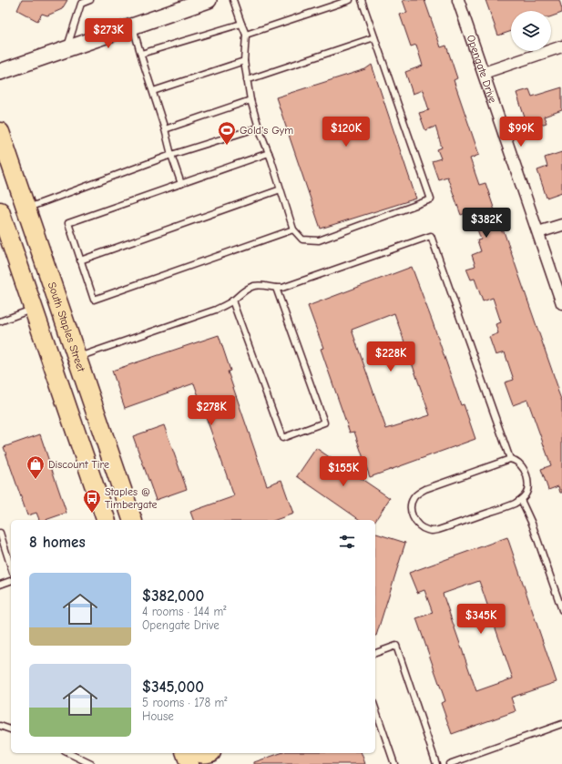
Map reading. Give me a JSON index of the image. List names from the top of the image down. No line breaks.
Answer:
{"streets":{"main road":["South Staples Street"],"street":["Opengate Drive"]},"places":{"sports":["Gold's Gym"],"shop":["Discount Tire"],"bus stop":["Staples @ Timbergate"]},"page":{"price":["$273K","$120K","$99K","$382K","$228K","$278K","$155K","$345K"],"heading":"8 homes","list":[{"name":"$382,000","note":"4 rooms · 144 m² · Opengate Drive"},{"name":"$345,000","note":"5 rooms · 178 m² · House"}]}}
